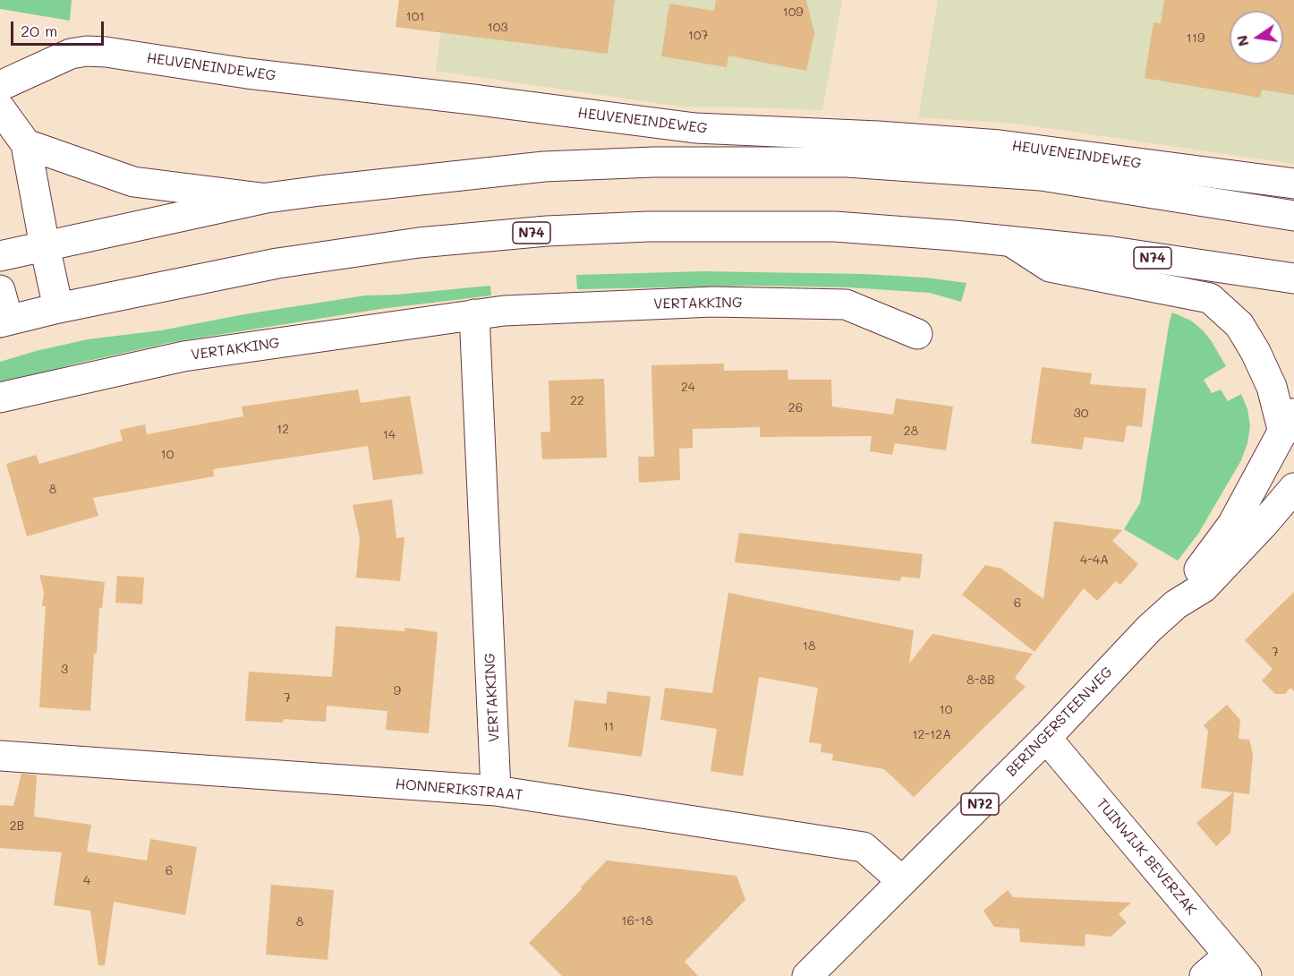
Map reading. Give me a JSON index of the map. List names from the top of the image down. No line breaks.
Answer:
{"streets":{"main road":["HEUVENEINDEWEG","N74","VERTAKKING","BERINGERSTEENWEG","HONNERIKSTRAAT","N72","TUINWIJK BEVERZAK"]},"crossings":[["N74","BERINGERSTEENWEG"],["VERTAKKING","HONNERIKSTRAAT"],["BERINGERSTEENWEG","HONNERIKSTRAAT"],["BERINGERSTEENWEG","TUINWIJK BEVERZAK"]],"house_numbers":["109","101","103","107","119","24","22","26","30","12","28","14","10","8","4-4A","6","18","7","3","8-8B","9","7","10","11","12-12A","2B","6","4","16-18","8"],"scale_bar":"20 m","north":"left"}
